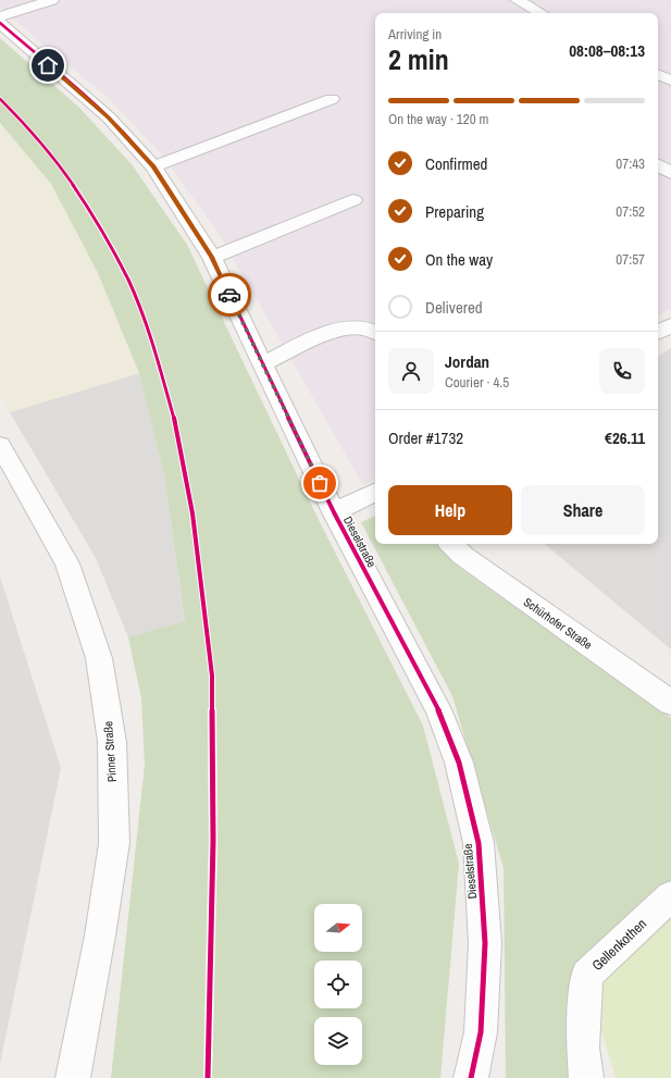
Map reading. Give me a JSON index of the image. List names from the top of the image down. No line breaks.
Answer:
{"streets":{"street":["Dieselstraße","Schürhofer Straße","Pinner Straße","Gellenkothen"]},"north":"right","page":{"heading":["2 min","Arriving in","08:08–08:13"],"panel":["Jordan","Courier · 4.5","Order #1732","€26.11"],"bar":"On the way · 120 m","list":[["Confirmed","07:43"],["Preparing","07:52"],["On the way","07:57"],"Delivered"],"buttons":["Help","Share"]}}
